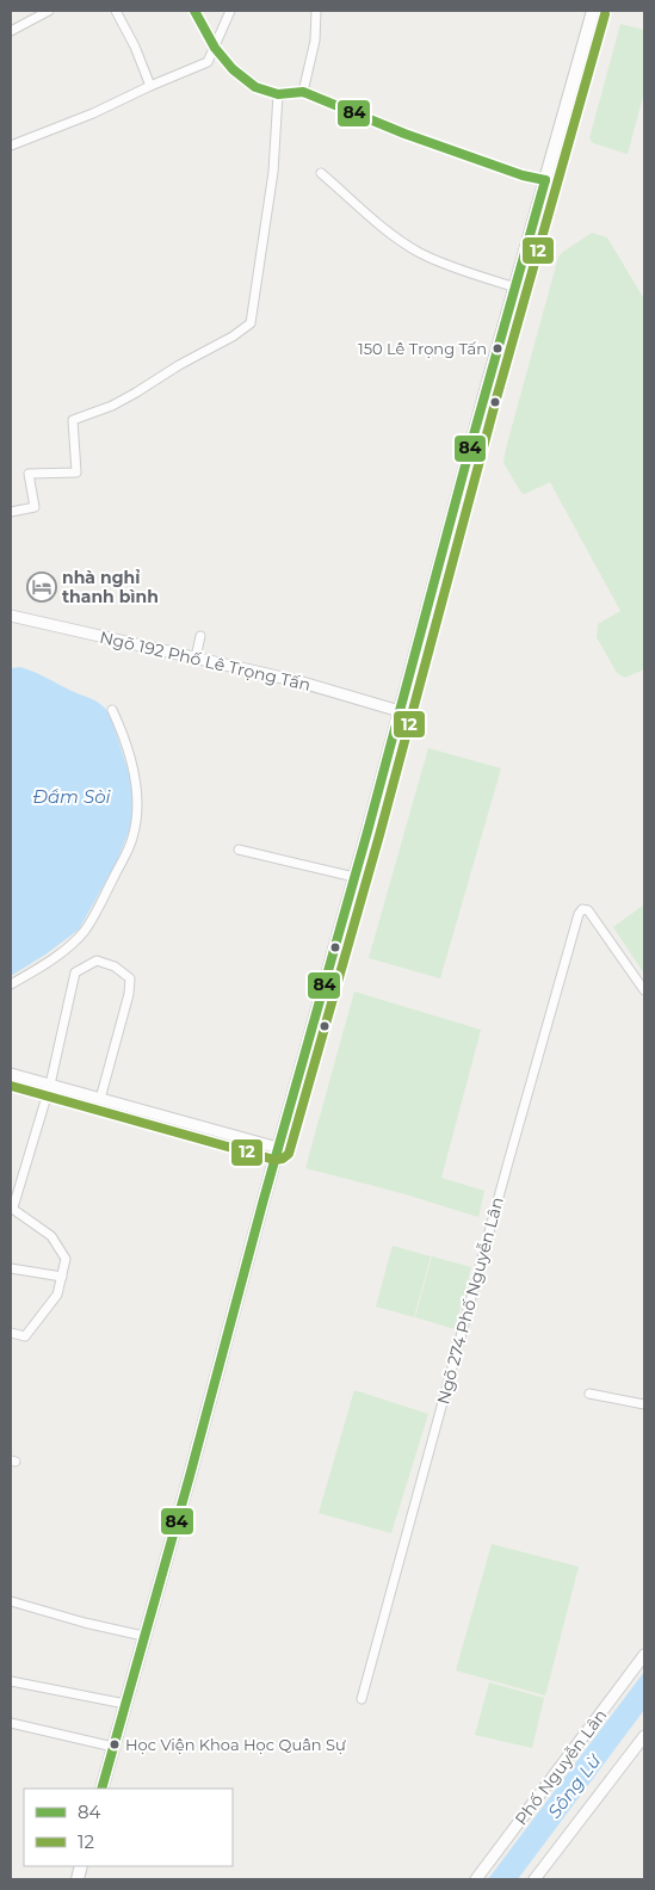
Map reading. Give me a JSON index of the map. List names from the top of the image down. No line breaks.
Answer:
{"streets":{"street":["Ngõ 192 Phố Lê Trọng Tấn","Ngõ 274 Phố Nguyễn Lân","Phố Nguyễn Lân"]},"water":["Đầm Sòi","Sông Lừ"],"places":{"other":["150 Lê Trọng Tấn","Học Viện Khoa Học Quân Sự"],"hotel":["nhà nghỉ thanh bình"]},"lines":["transit line 84","transit line 12"],"legend":["84","12"]}
